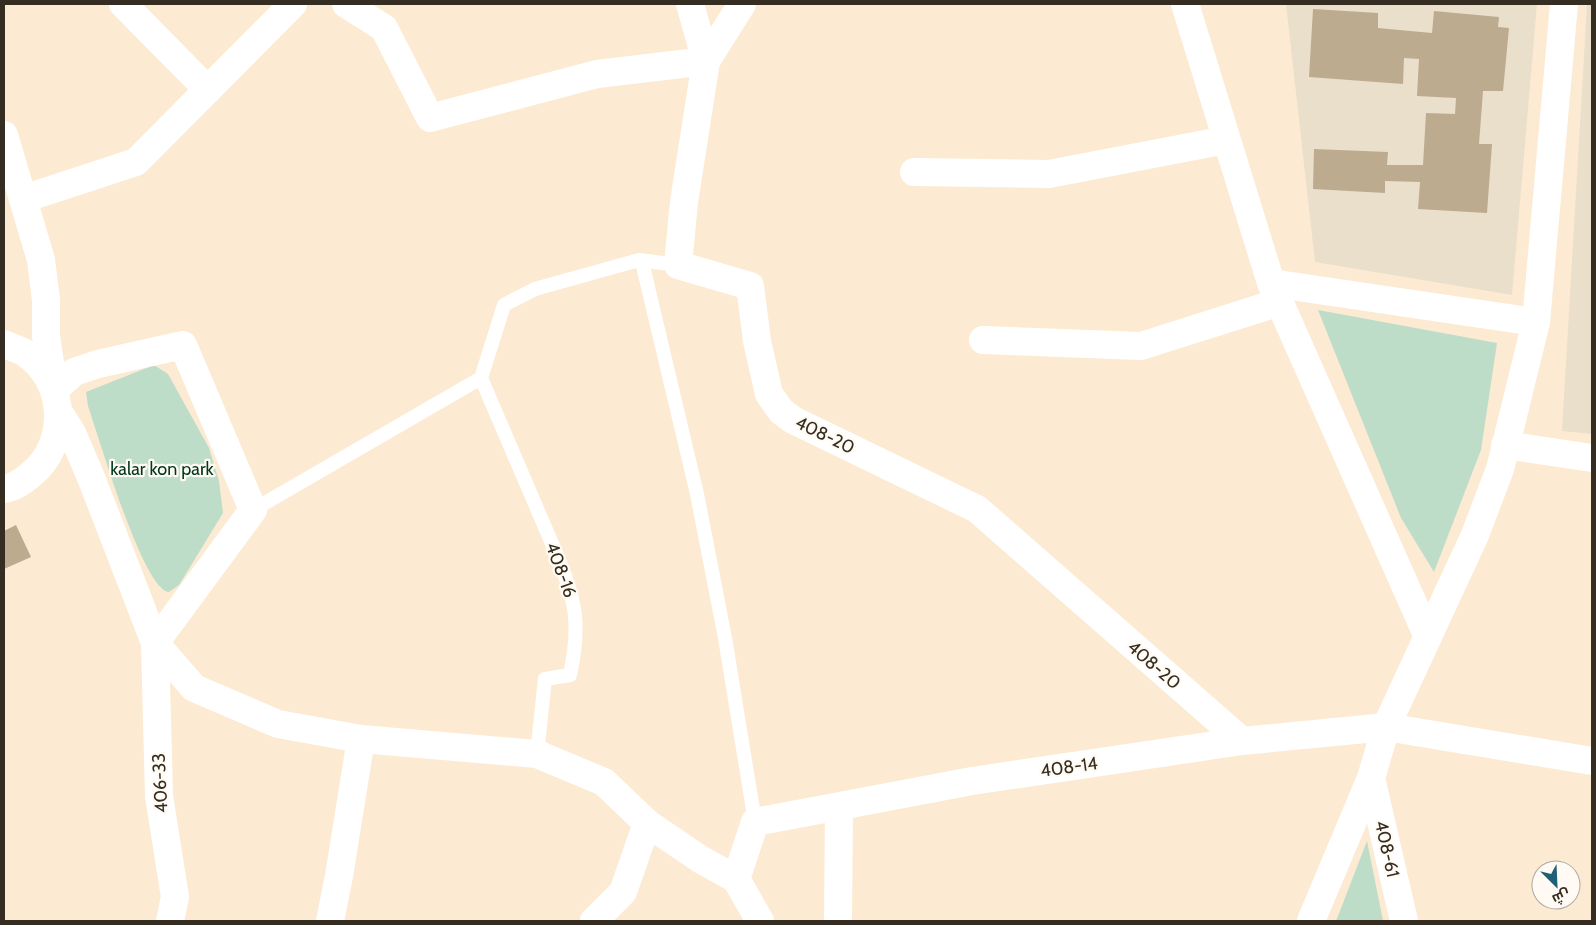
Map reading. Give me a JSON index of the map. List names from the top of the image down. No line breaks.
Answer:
{"streets":{"street":["408-20","408-14","406-33","408-61"],"lane":["408-16"]},"crossings":[["408-20","408-14"]],"parks":["kalar kon park"],"north":"bottom right"}
